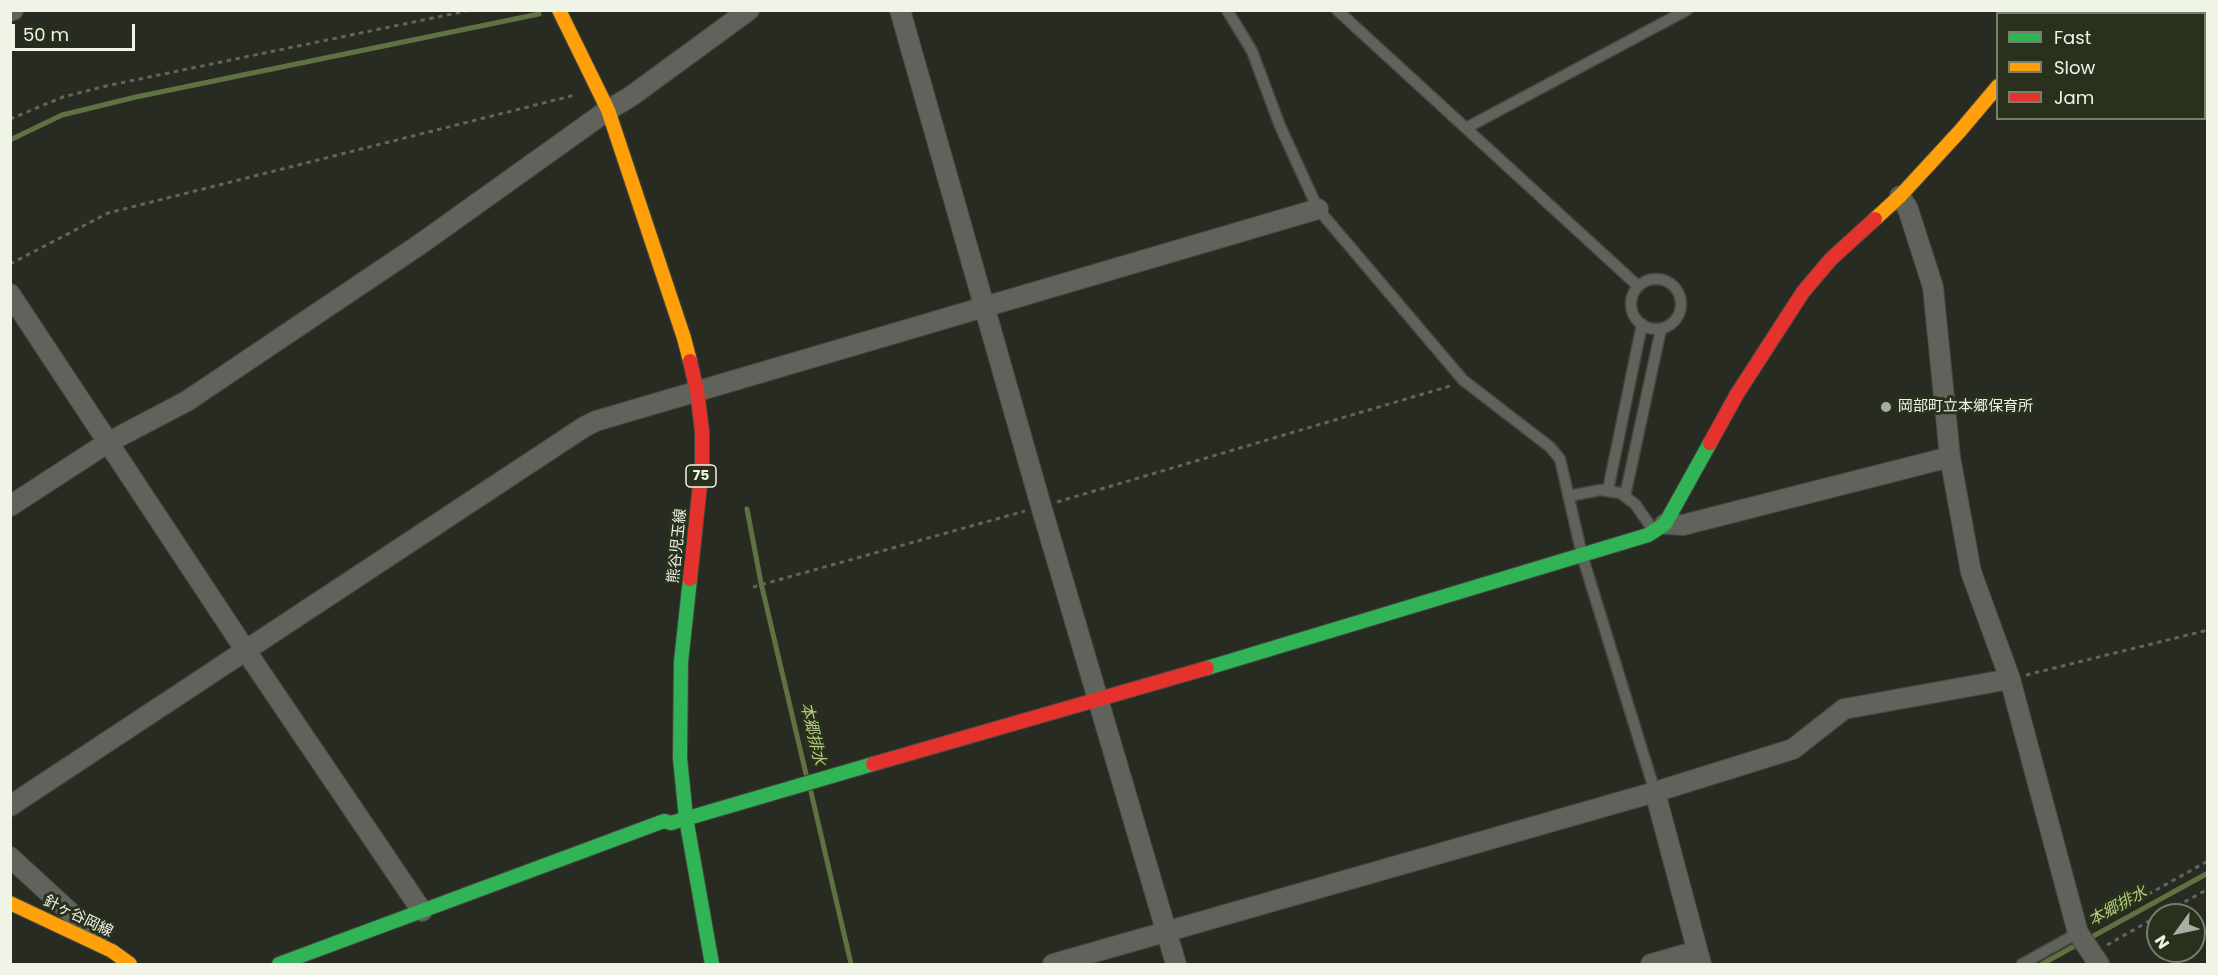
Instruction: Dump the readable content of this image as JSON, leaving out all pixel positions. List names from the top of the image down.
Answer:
{
  "streets": {
    "street": ["75", "熊谷児玉線", "針ヶ谷岡線"]
  },
  "water": ["本郷排水"],
  "places": ["岡部町立本郷保育所"],
  "legend": ["Fast", "Slow", "Jam"],
  "scale_bar": "50 m",
  "north": "bottom left"
}
